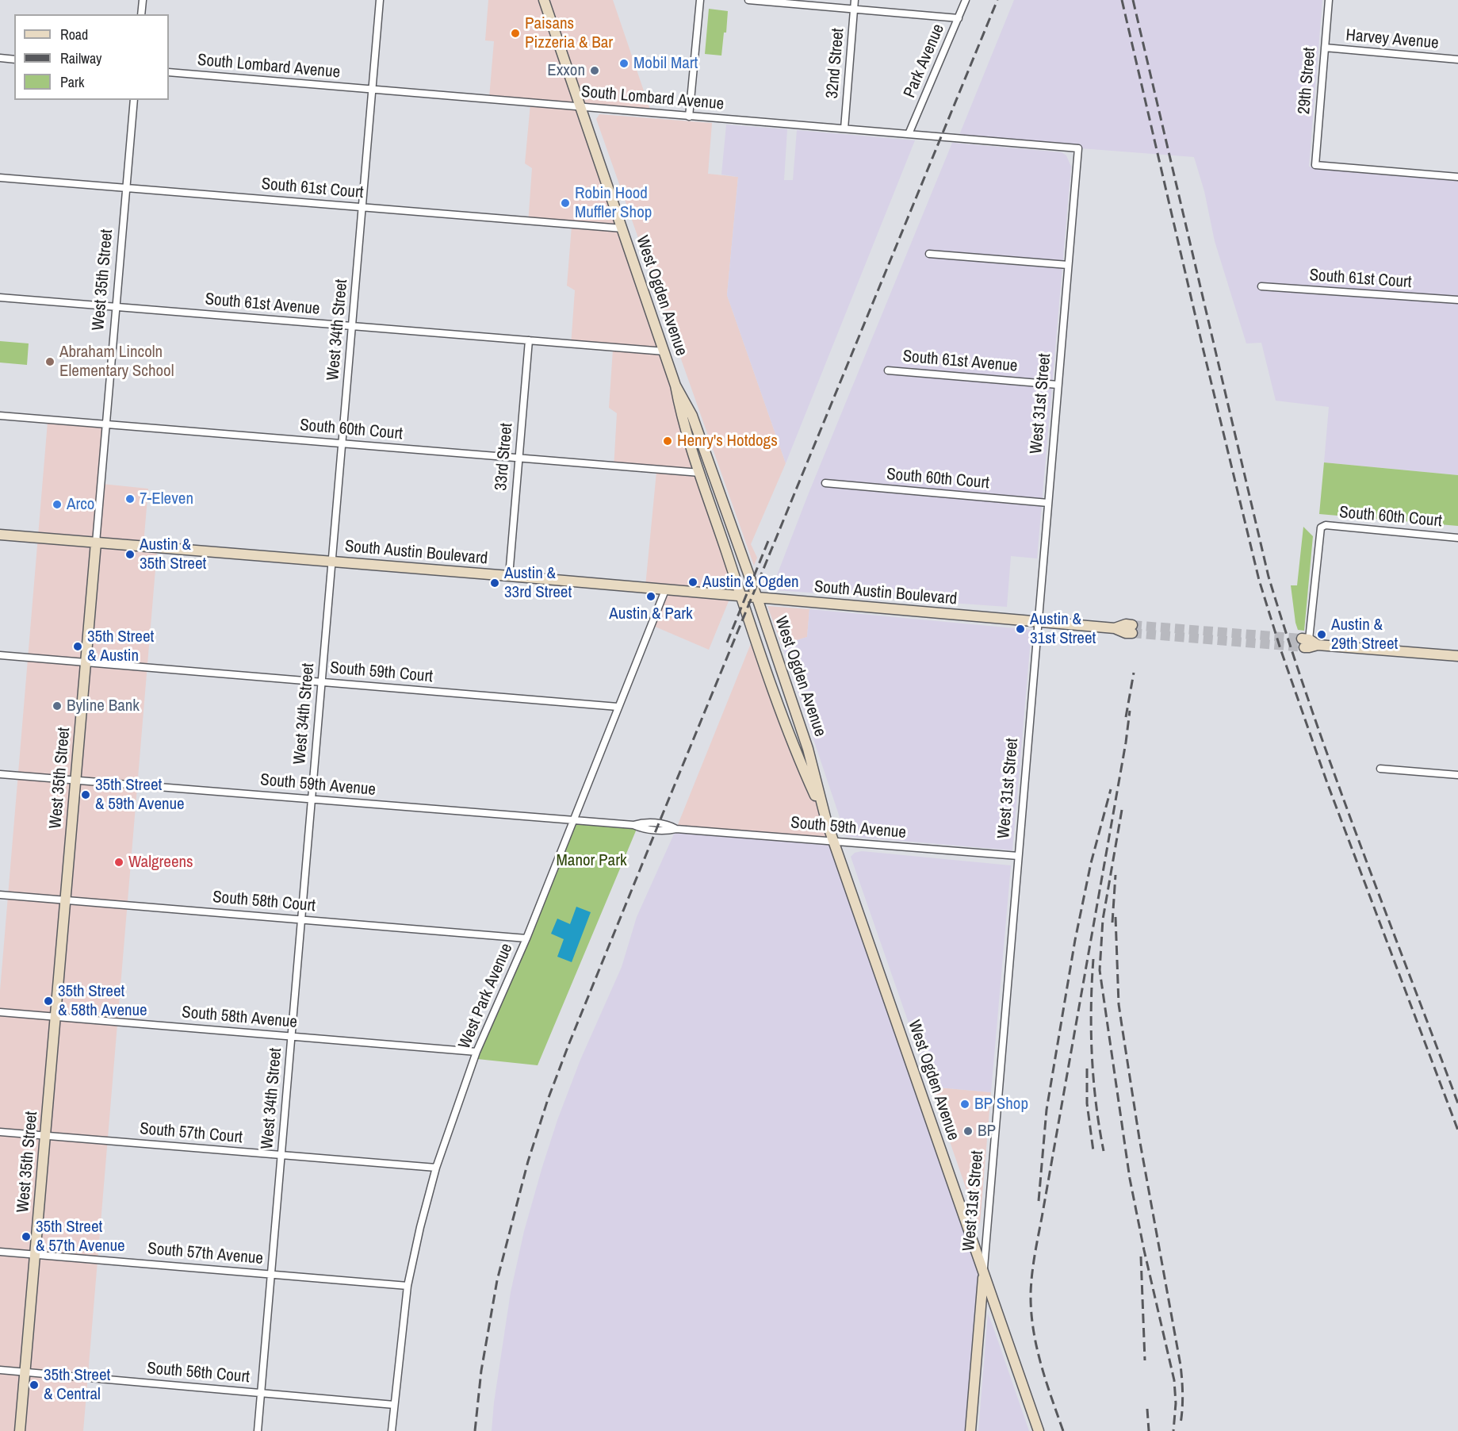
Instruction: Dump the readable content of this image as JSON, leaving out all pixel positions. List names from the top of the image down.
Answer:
{
  "streets": {
    "street": [
      "Harvey Avenue",
      "Park Avenue",
      "32nd Street",
      "South Lombard Avenue",
      "29th Street",
      "South 61st Court",
      "West 35th Street",
      "West Ogden Avenue",
      "South 61st Avenue",
      "West 34th Street",
      "West 31st Street",
      "South 60th Court",
      "33rd Street",
      "South Austin Boulevard",
      "South 59th Court",
      "South 59th Avenue",
      "South 58th Court",
      "West Park Avenue",
      "South 58th Avenue",
      "South 57th Court",
      "South 57th Avenue",
      "South 56th Court"
    ]
  },
  "crossings": [
    ["Harvey Avenue", "29th Street"],
    ["Park Avenue", "South Lombard Avenue"],
    ["32nd Street", "South Lombard Avenue"],
    ["South Lombard Avenue", "West Ogden Avenue"],
    ["South Lombard Avenue", "West 34th Street"],
    ["South Lombard Avenue", "West 31st Street"],
    ["South 61st Court", "West 35th Street"],
    ["South 61st Court", "West Ogden Avenue"],
    ["South 61st Court", "West 34th Street"],
    ["West 35th Street", "South 61st Avenue"],
    ["West 35th Street", "South 60th Court"],
    ["West 35th Street", "South Austin Boulevard"],
    ["West 35th Street", "South 59th Court"],
    ["West 35th Street", "South 59th Avenue"],
    ["West 35th Street", "South 58th Court"],
    ["West 35th Street", "South 58th Avenue"],
    ["West 35th Street", "South 57th Court"],
    ["West 35th Street", "South 57th Avenue"],
    ["West 35th Street", "South 56th Court"],
    ["West Ogden Avenue", "South 61st Avenue"],
    ["West Ogden Avenue", "West 31st Street"],
    ["West Ogden Avenue", "South 60th Court"],
    ["West Ogden Avenue", "South Austin Boulevard"],
    ["West Ogden Avenue", "South 59th Avenue"],
    ["South 61st Avenue", "West 34th Street"],
    ["South 61st Avenue", "West 31st Street"],
    ["South 61st Avenue", "33rd Street"],
    ["West 34th Street", "South 60th Court"],
    ["West 34th Street", "South Austin Boulevard"],
    ["West 34th Street", "South 59th Court"],
    ["West 34th Street", "South 59th Avenue"],
    ["West 34th Street", "South 58th Court"],
    ["West 34th Street", "South 58th Avenue"],
    ["West 34th Street", "South 57th Court"],
    ["West 34th Street", "South 57th Avenue"],
    ["West 34th Street", "South 56th Court"],
    ["West 31st Street", "South 60th Court"],
    ["West 31st Street", "South Austin Boulevard"],
    ["West 31st Street", "South 59th Avenue"],
    ["South 60th Court", "33rd Street"],
    ["33rd Street", "South Austin Boulevard"],
    ["South Austin Boulevard", "West Park Avenue"],
    ["South 59th Court", "West Park Avenue"],
    ["South 59th Avenue", "West Park Avenue"],
    ["South 58th Court", "West Park Avenue"],
    ["West Park Avenue", "South 58th Avenue"],
    ["West Park Avenue", "South 57th Court"],
    ["West Park Avenue", "South 57th Avenue"],
    ["West Park Avenue", "South 56th Court"]
  ],
  "parks": ["Manor Park"],
  "places": [
    "Paisans Pizzeria & Bar",
    "Mobil Mart",
    "Exxon",
    "Robin Hood Muffler Shop",
    "Abraham Lincoln Elementary School",
    "Henry's Hotdogs",
    "7-Eleven",
    "Arco",
    "Austin & 35th Street",
    "Austin & Ogden",
    "Austin & 33rd Street",
    "Austin & Park",
    "Austin & 31st Street",
    "Austin & 29th Street",
    "35th Street & Austin",
    "Byline Bank",
    "35th Street & 59th Avenue",
    "Walgreens",
    "35th Street & 58th Avenue",
    "BP Shop",
    "BP",
    "35th Street & 57th Avenue",
    "35th Street & Central"
  ],
  "legend": ["Road", "Railway", "Park"]
}
